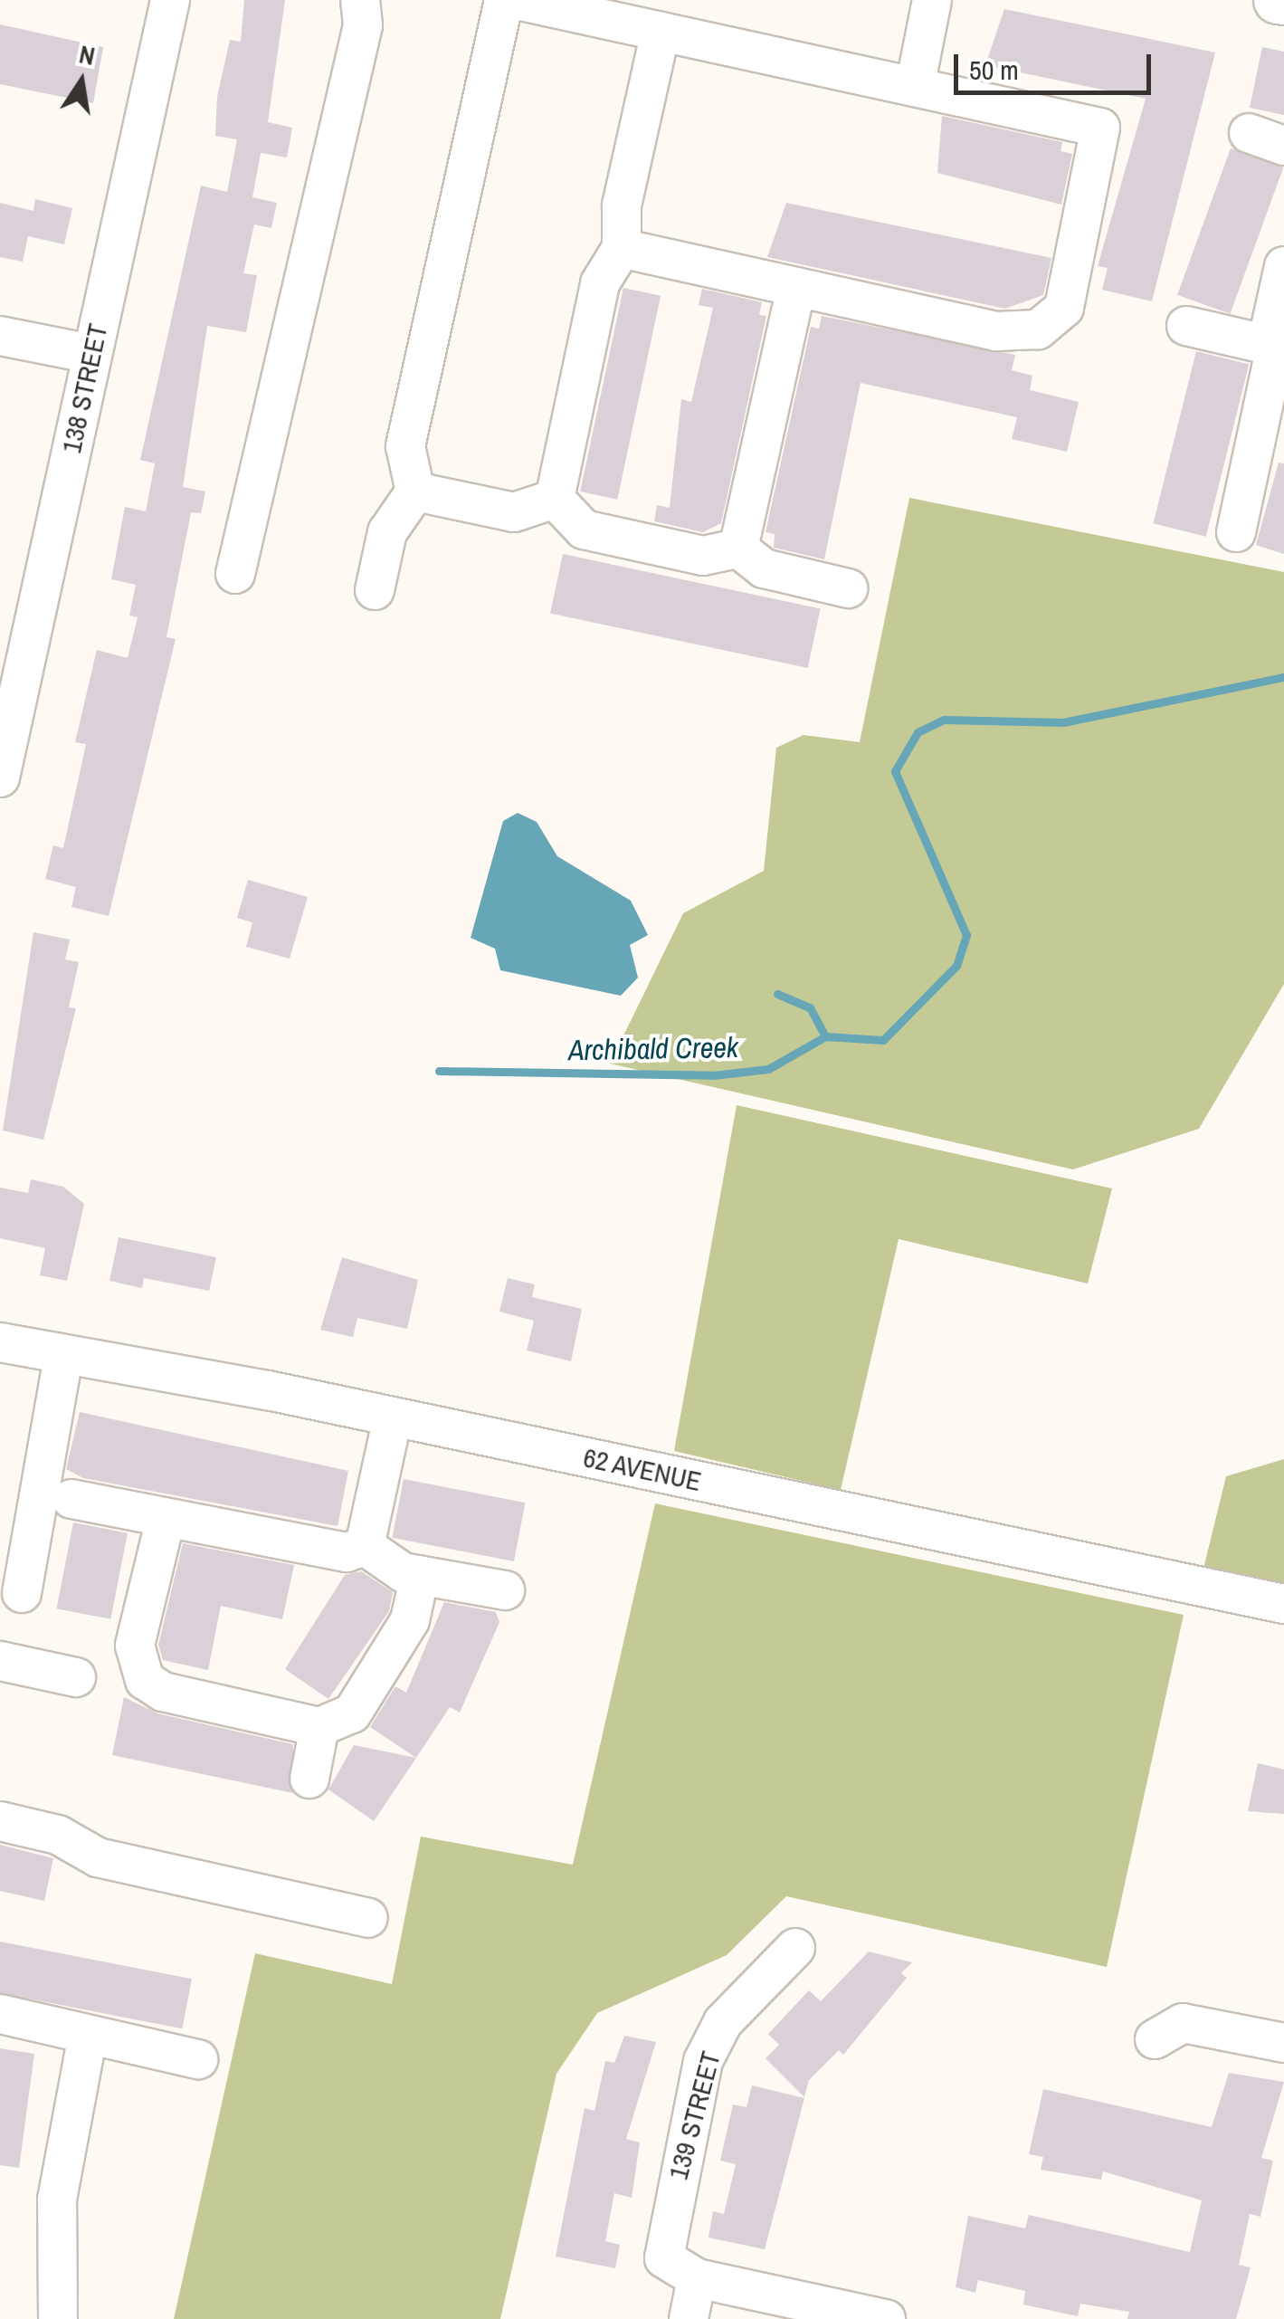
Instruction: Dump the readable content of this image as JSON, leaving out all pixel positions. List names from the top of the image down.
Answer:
{
  "streets": {
    "street": ["138 STREET", "62 AVENUE", "139 STREET"]
  },
  "water": ["Archibald Creek"],
  "scale_bar": "50 m",
  "north": "top"
}
